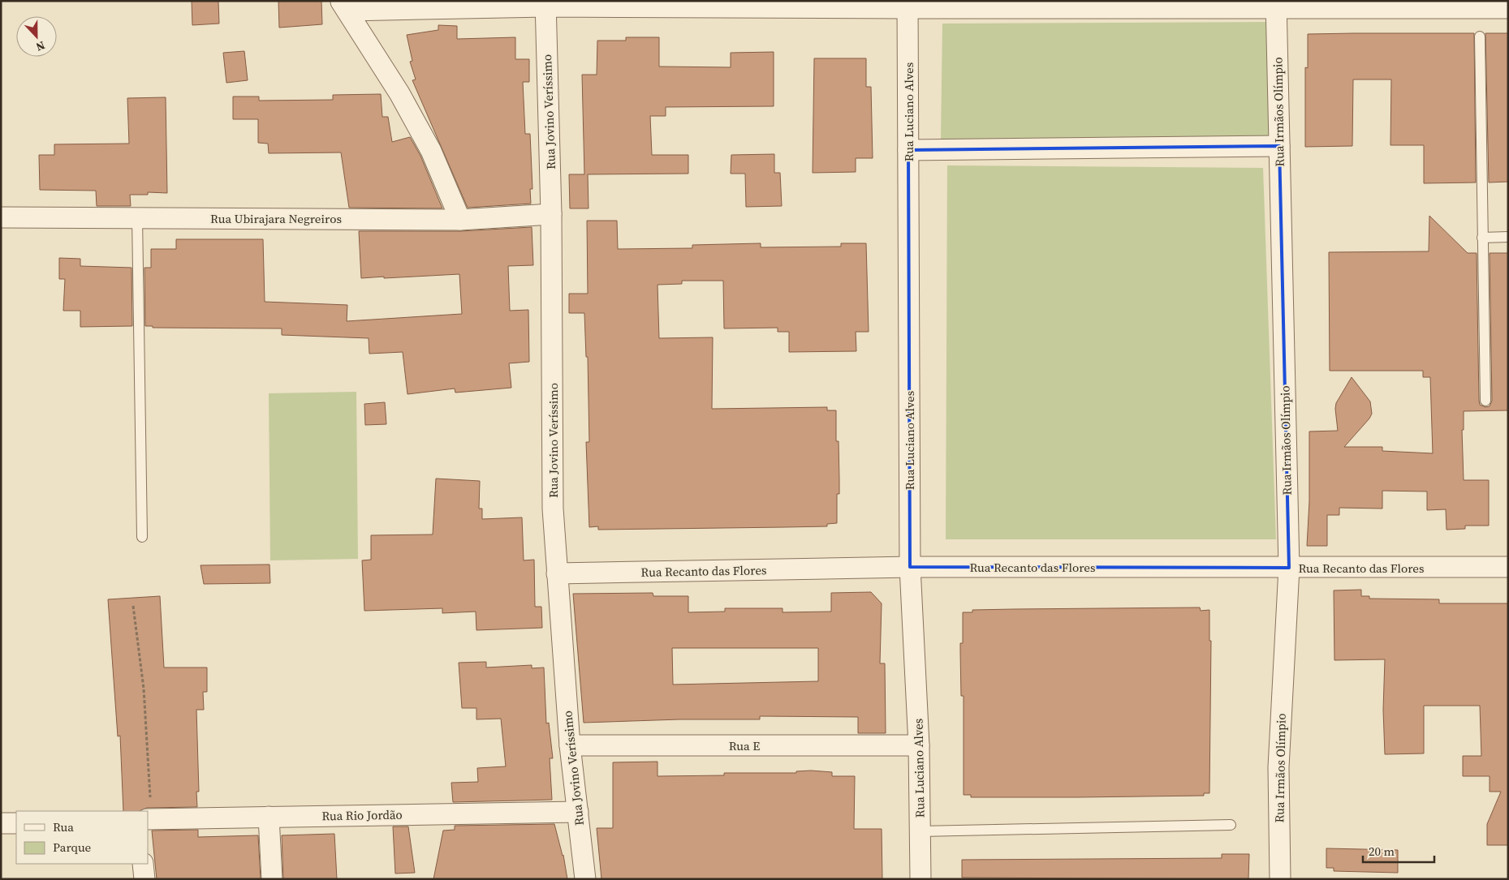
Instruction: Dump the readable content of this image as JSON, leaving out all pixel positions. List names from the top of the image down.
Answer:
{
  "streets": {
    "street": [
      "Rua Jovino Veríssimo",
      "Rua Luciano Alves",
      "Rua Irmãos Olímpio",
      "Rua Ubirajara Negreiros",
      "Rua Recanto das Flores",
      "Rua E",
      "Rua Rio Jordão"
    ]
  },
  "crossings": [
    ["Rua Jovino Veríssimo", "Rua Ubirajara Negreiros"],
    ["Rua Jovino Veríssimo", "Rua Recanto das Flores"],
    ["Rua Jovino Veríssimo", "Rua E"],
    ["Rua Jovino Veríssimo", "Rua Rio Jordão"],
    ["Rua Luciano Alves", "Rua Recanto das Flores"],
    ["Rua Luciano Alves", "Rua E"],
    ["Rua Irmãos Olímpio", "Rua Recanto das Flores"]
  ],
  "legend": ["Rua", "Parque"],
  "scale_bar": "20 m",
  "north": "bottom"
}
